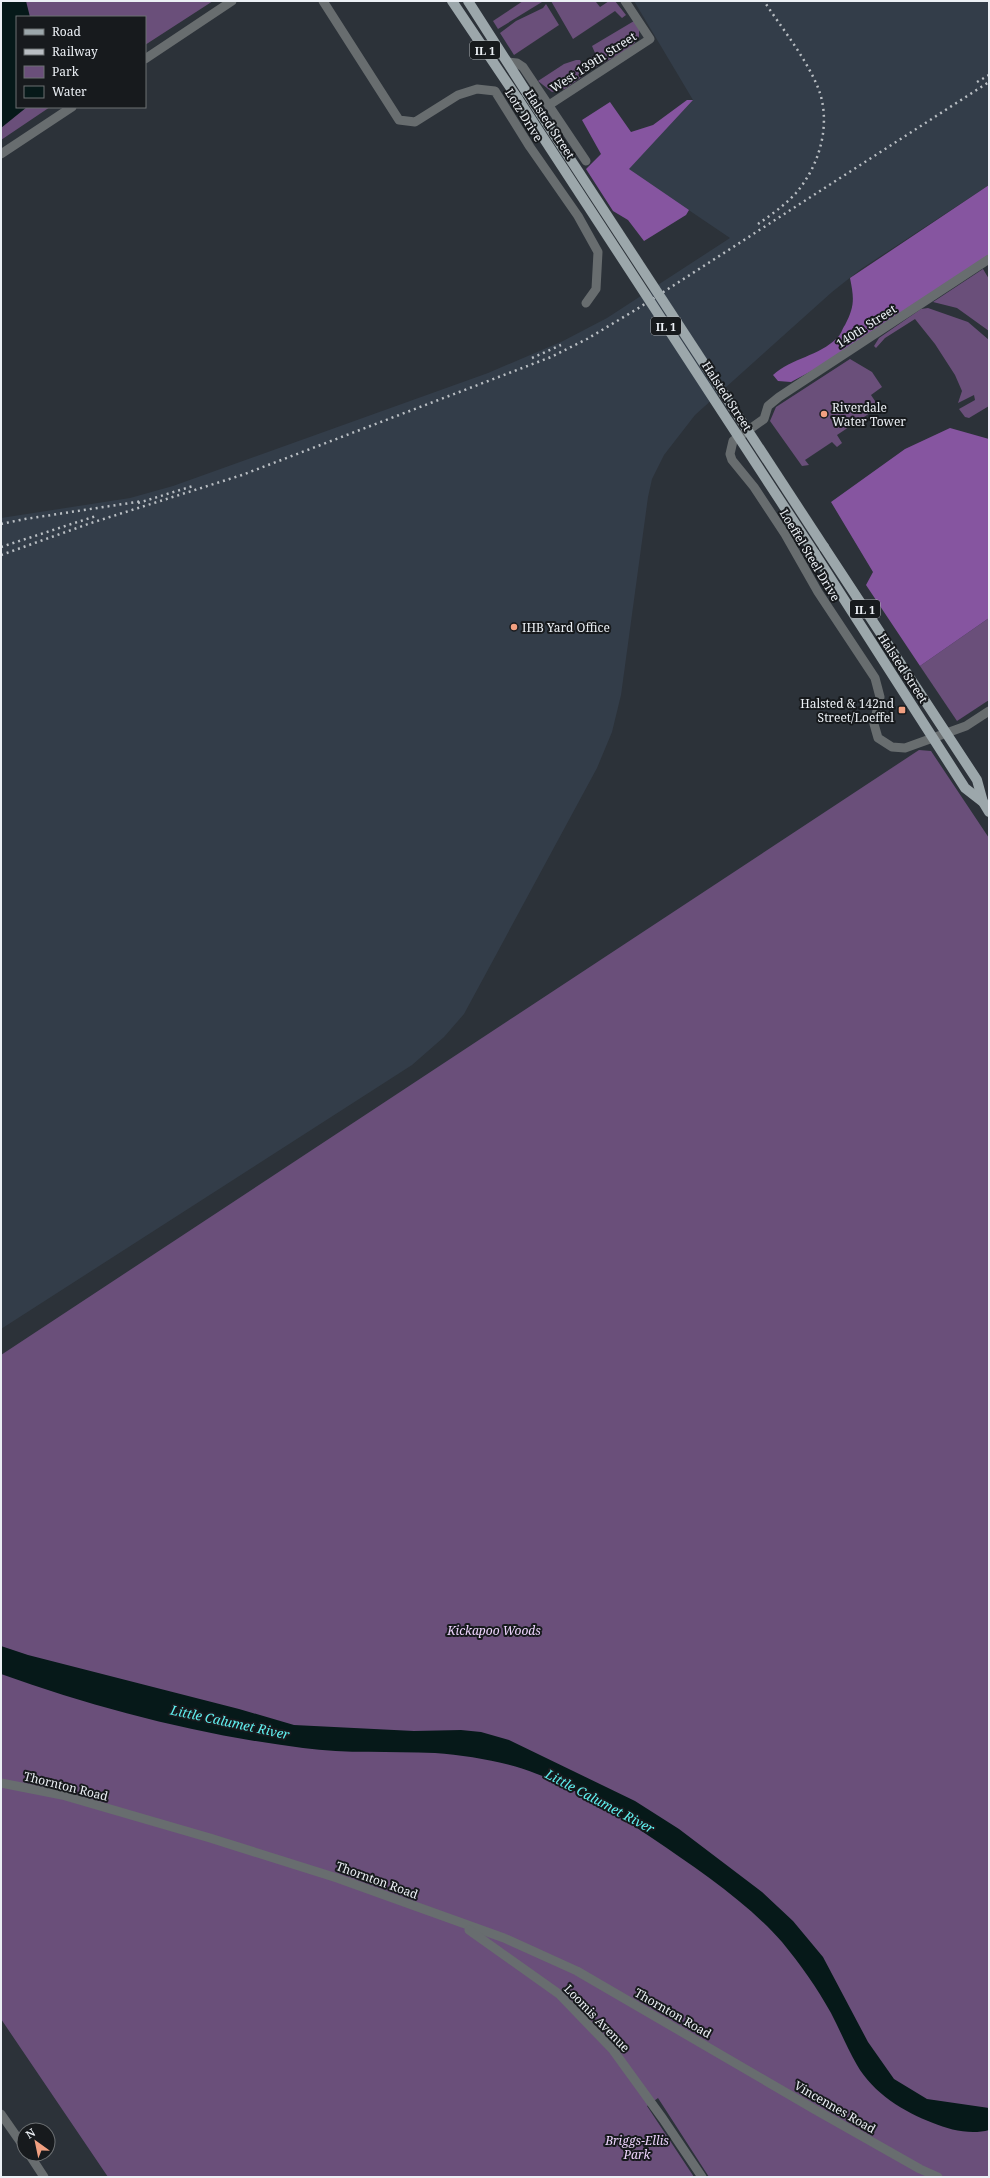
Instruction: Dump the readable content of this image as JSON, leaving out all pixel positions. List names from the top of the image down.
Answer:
{
  "streets": {
    "main road": ["IL 1", "Halsted Street"],
    "street": [
      "West 139th Street",
      "Lotz Drive",
      "140th Street",
      "Loeffel Steel Drive",
      "Thornton Road",
      "Loomis Avenue",
      "Vincennes Road"
    ]
  },
  "crossings": [
    ["West 139th Street", "Halsted Street"],
    ["Halsted Street", "Loeffel Steel Drive"],
    ["140th Street", "Loeffel Steel Drive"],
    ["Thornton Road", "Loomis Avenue"],
    ["Thornton Road", "Vincennes Road"]
  ],
  "water": ["Little Calumet River"],
  "parks": ["Kickapoo Woods", "Briggs-Ellis Park"],
  "places": {
    "other": ["Riverdale Water Tower", "IHB Yard Office"],
    "transit": ["Halsted & 142nd Street/Loeffel"]
  },
  "legend": [
    "Road",
    "Railway",
    "Park",
    "Water"
  ],
  "north": "top left"
}
